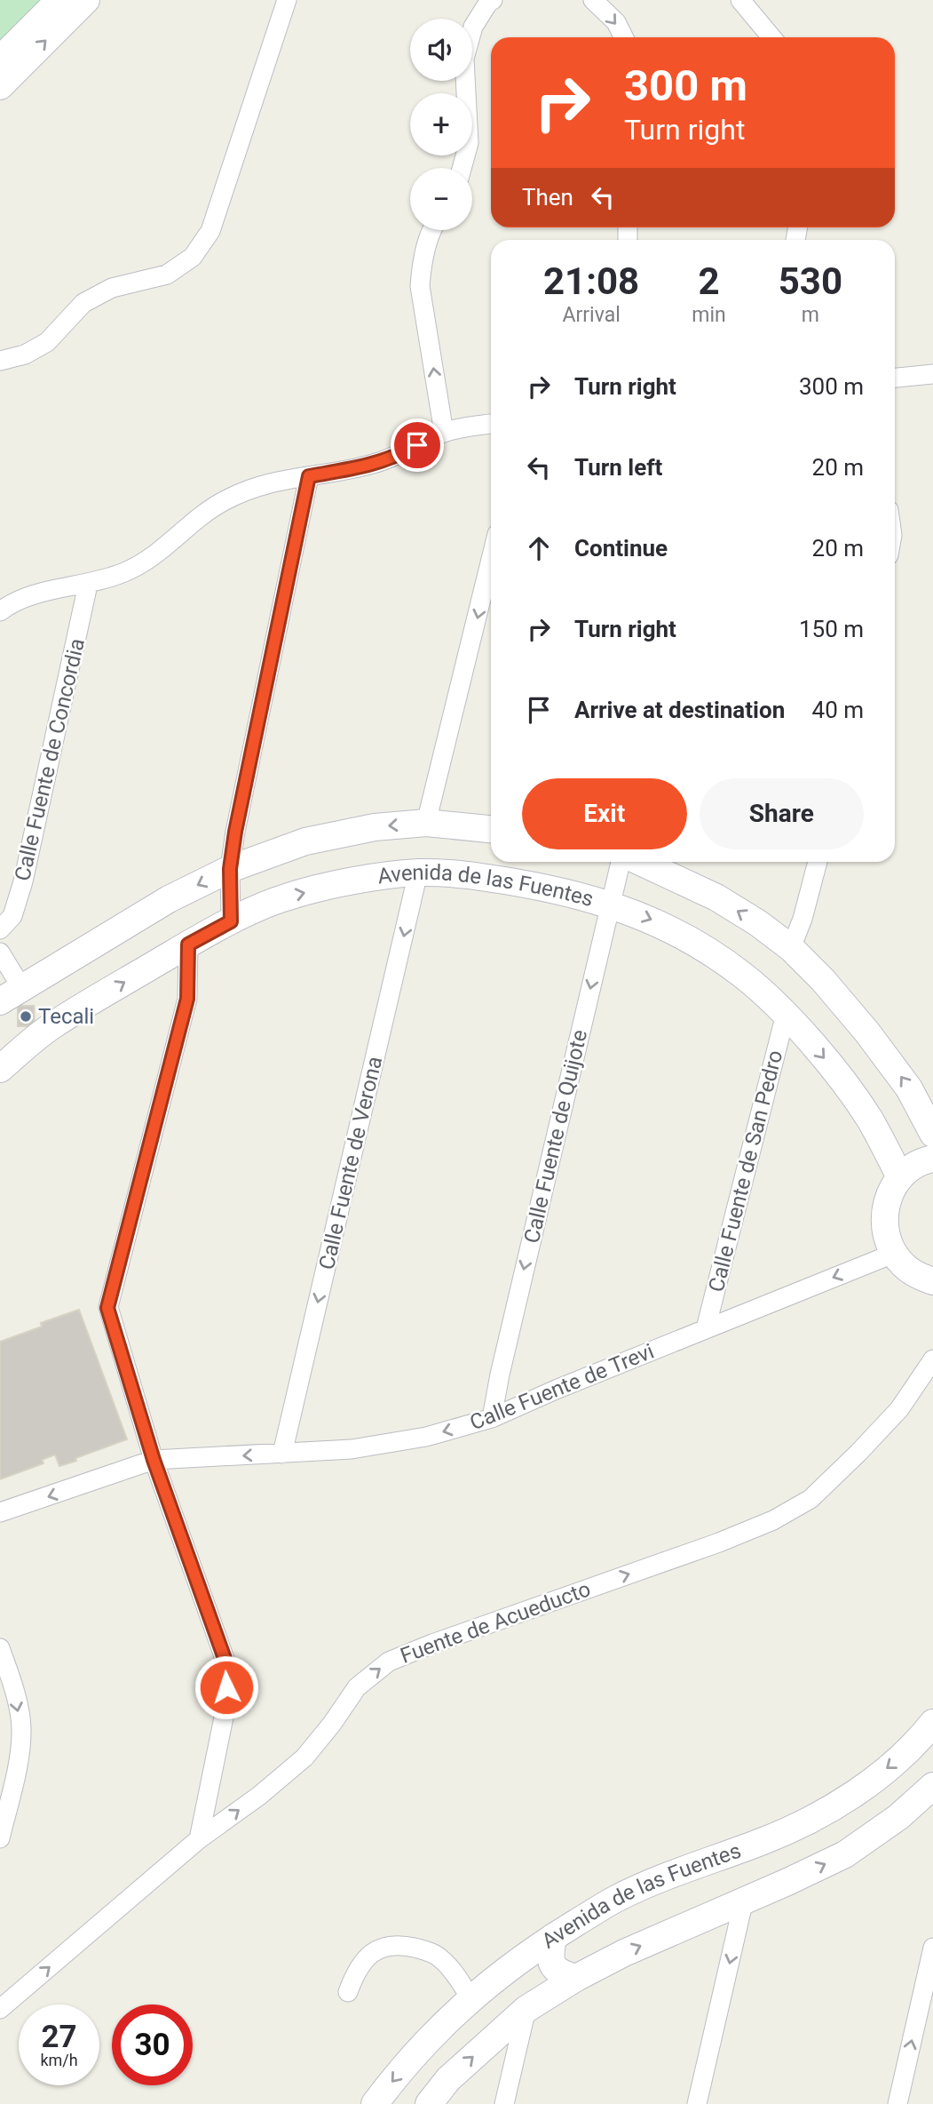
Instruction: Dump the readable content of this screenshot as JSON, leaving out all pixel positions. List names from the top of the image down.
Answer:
{
  "streets": {
    "main road": ["Avenida de las Fuentes"],
    "street": [
      "Calle Fuente de Concordia",
      "Calle Fuente de Quijote",
      "Calle Fuente de Verona",
      "Calle Fuente de San Pedro",
      "Calle Fuente de Trevi",
      "Fuente de Acueducto"
    ]
  },
  "crossings": [
    ["Avenida de las Fuentes", "Calle Fuente de Quijote"],
    ["Avenida de las Fuentes", "Calle Fuente de Verona"],
    ["Avenida de las Fuentes", "Calle Fuente de San Pedro"],
    ["Calle Fuente de Quijote", "Calle Fuente de Trevi"],
    ["Calle Fuente de Verona", "Calle Fuente de Trevi"],
    ["Calle Fuente de San Pedro", "Calle Fuente de Trevi"]
  ],
  "one_way": [
    "Calle Fuente de Quijote",
    "Calle Fuente de Verona",
    "Calle Fuente de Trevi",
    "Fuente de Acueducto"
  ],
  "places": ["Tecali"],
  "page": {
    "map_buttons": ["+", "−"],
    "turn": ["300 m", "Turn right"],
    "then": "Then",
    "eta": [
      "21:08",
      "Arrival",
      "2",
      "min",
      "530",
      "m"
    ],
    "list": [
      {
        "name": "Turn right",
        "value": "300 m"
      },
      {
        "name": "Turn left",
        "value": "20 m"
      },
      {
        "name": "Continue",
        "value": "20 m"
      },
      {
        "name": "Turn right",
        "value": "150 m"
      },
      {
        "name": "Arrive at destination",
        "value": "40 m"
      }
    ],
    "buttons": ["Exit", "Share"],
    "speed": "27 km/h",
    "limit": "30"
  }
}
